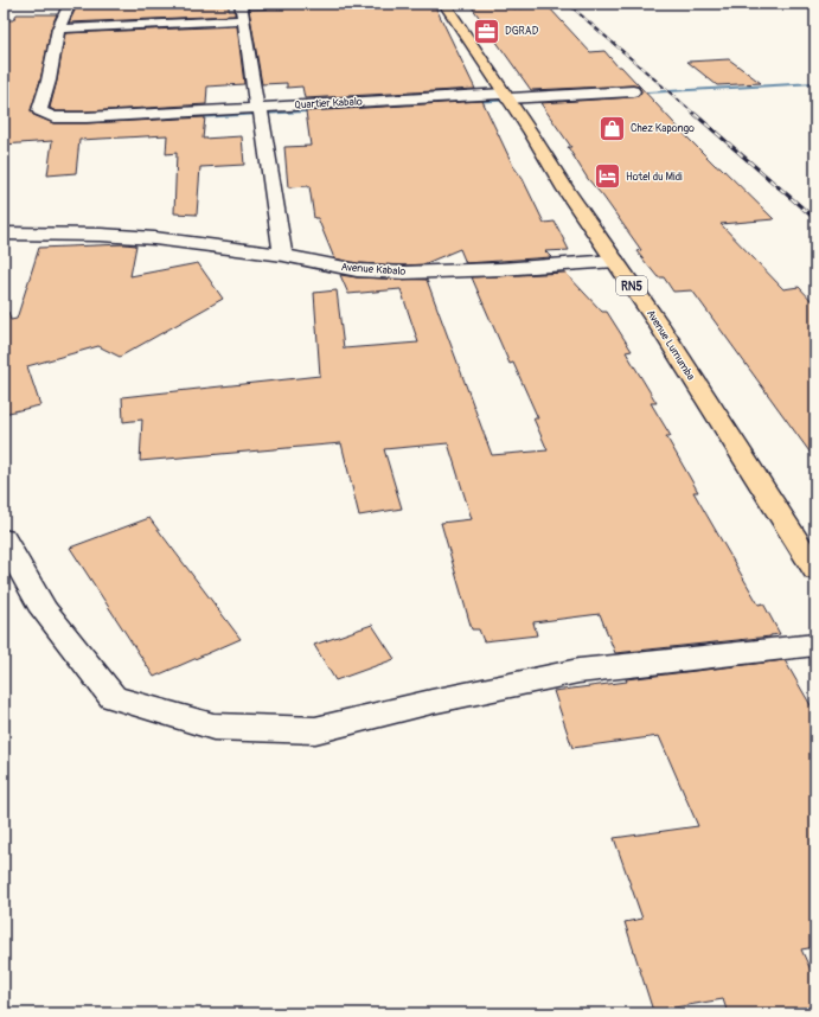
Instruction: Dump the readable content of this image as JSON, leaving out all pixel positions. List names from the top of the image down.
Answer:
{
  "streets": {
    "highway": ["RN5", "Avenue Lumumba"],
    "street": ["Quartier Kabalo", "Avenue Kabalo"]
  },
  "crossings": [
    ["Quartier Kabalo", "Avenue Lumumba"],
    ["Avenue Kabalo", "Avenue Lumumba"]
  ],
  "places": {
    "office": ["DGRAD"],
    "shop": ["Chez Kapongo"],
    "hotel": ["Hotel du Midi"]
  }
}
